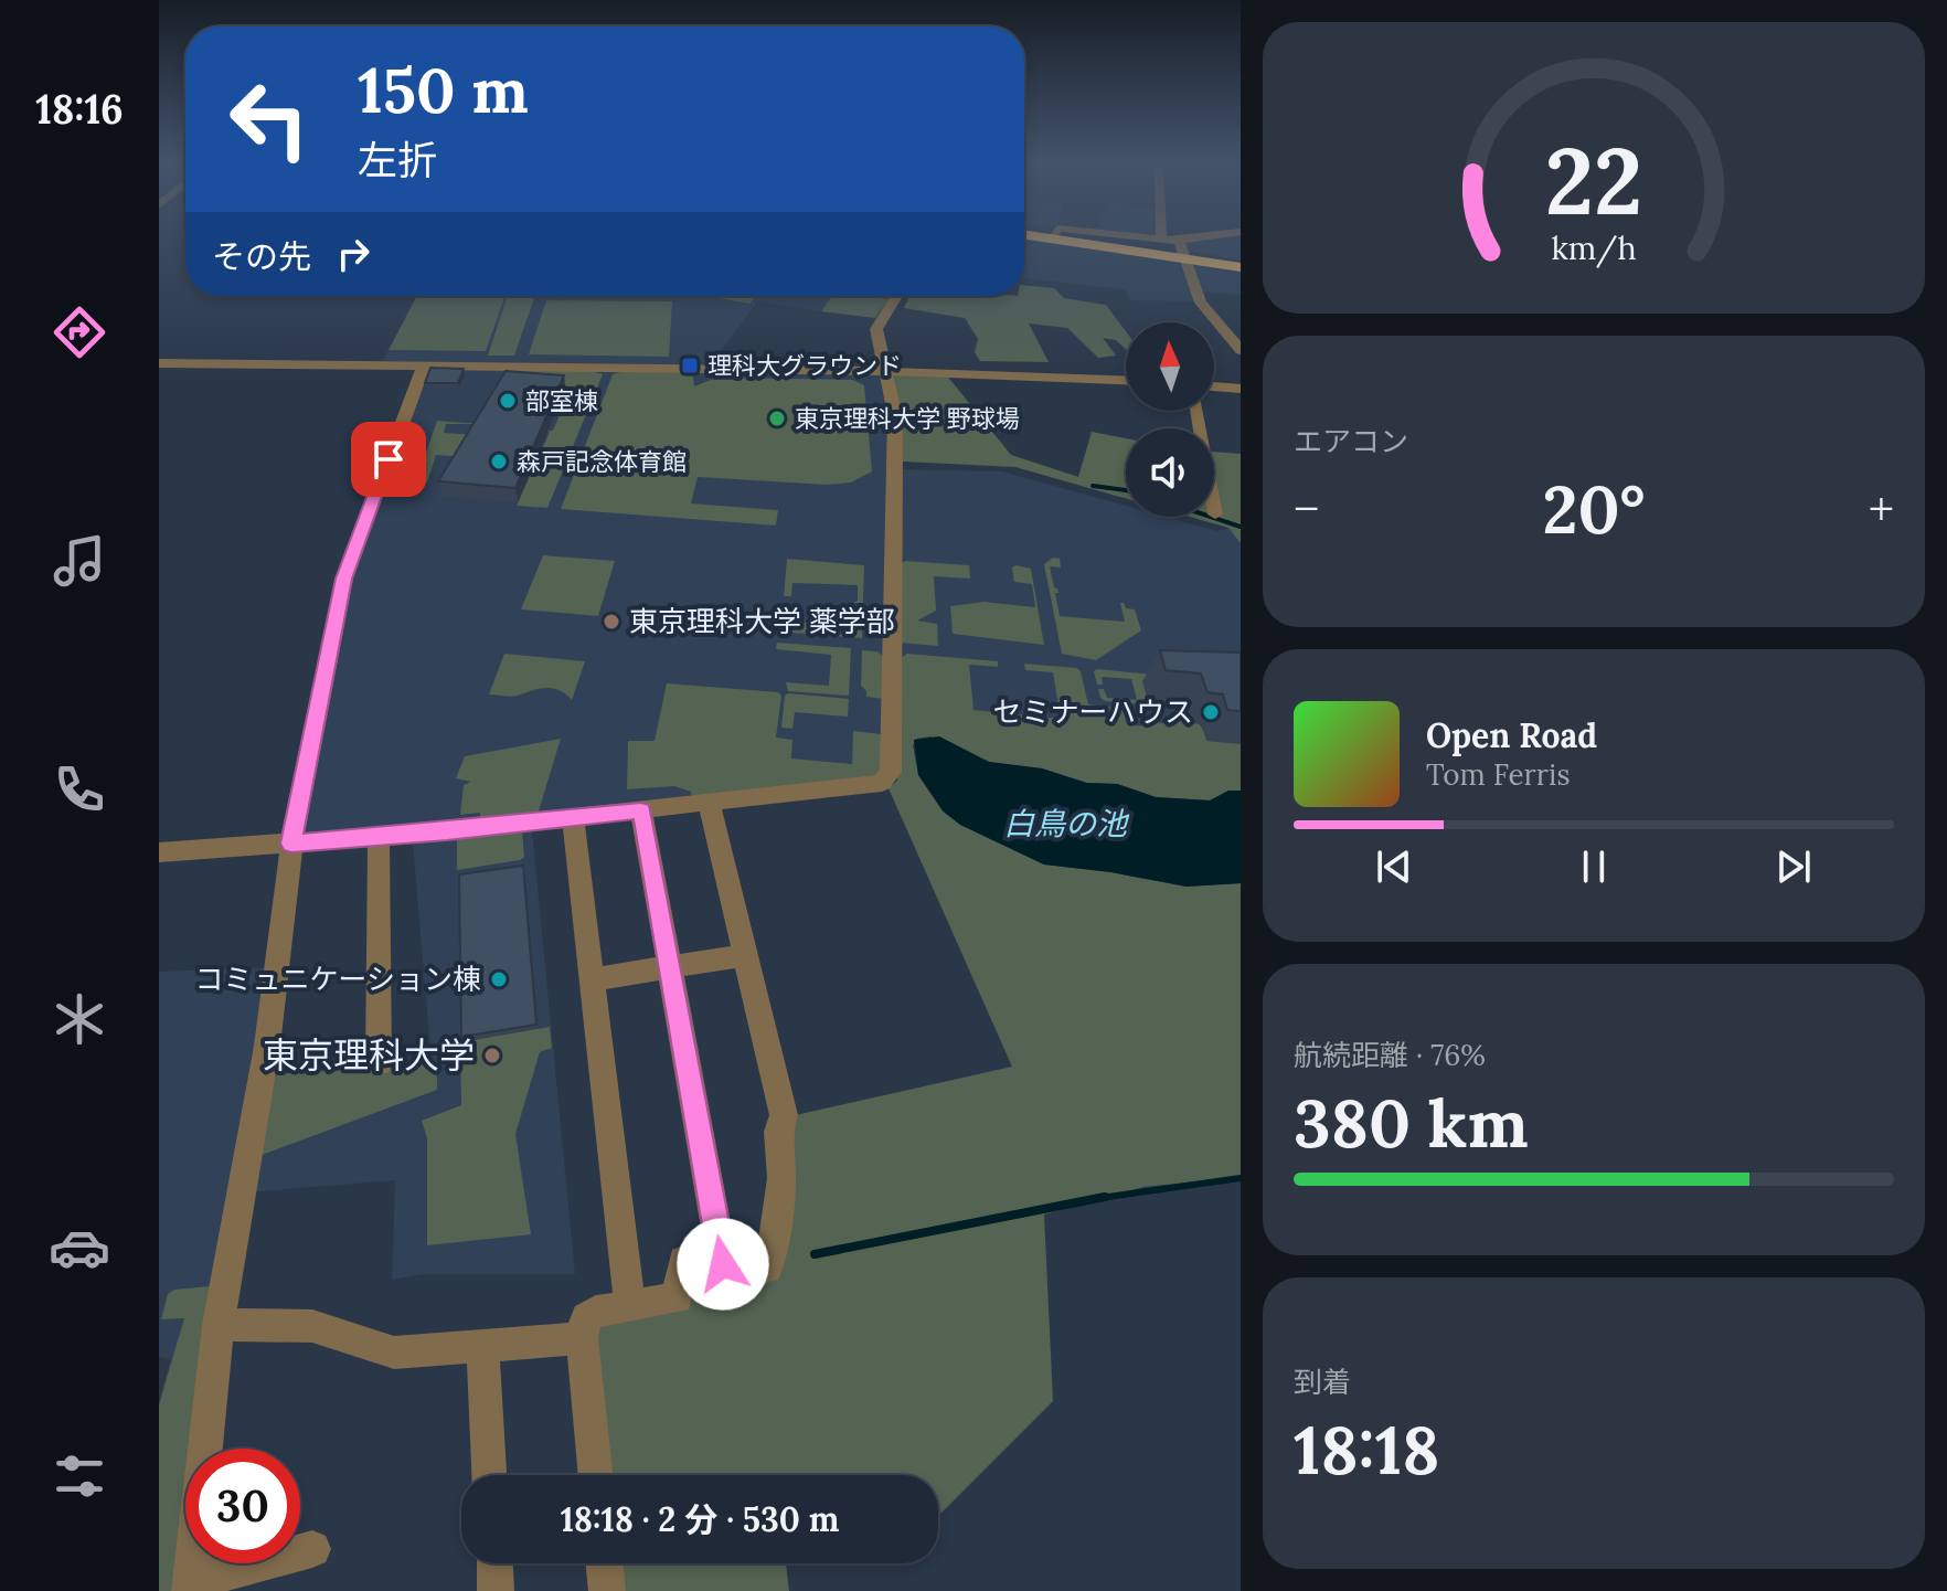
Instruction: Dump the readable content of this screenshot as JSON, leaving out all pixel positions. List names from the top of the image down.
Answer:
{
  "water": ["白鳥の池"],
  "places": {
    "transit": ["理科大グラウンド"],
    "other": [
      "部室棟",
      "東京理科大学 野球場",
      "森戸記念体育館",
      "東京理科大学 薬学部",
      "セミナーハウス",
      "コミュニケーション棟",
      "東京理科大学"
    ]
  },
  "north": "top",
  "page": {
    "tabs": "18:16",
    "turn": ["150 m", "左折"],
    "then": "その先",
    "tile": [
      "エアコン",
      ["航続距離 · 76%", "380 km"],
      ["到着", "18:18"]
    ],
    "heat": ["−", "20°", "+"],
    "song": ["Open Road", "Tom Ferris"],
    "limit": "30",
    "trip": "18:18 · 2 分 · 530 m",
    "gauge": ["22", "km/h"]
  }
}
